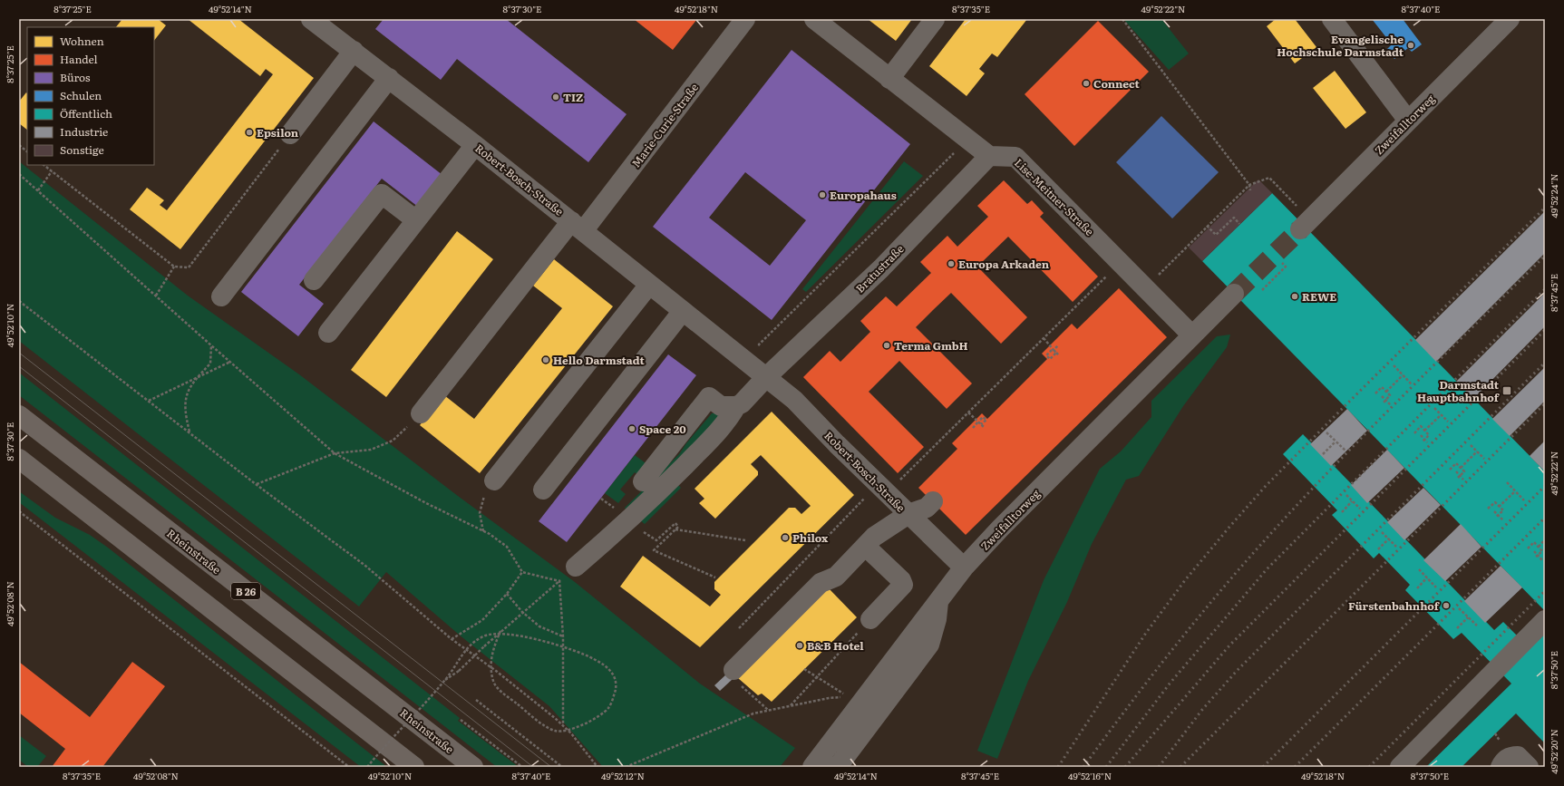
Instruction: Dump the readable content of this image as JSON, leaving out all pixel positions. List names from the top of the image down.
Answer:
{
  "streets": {
    "main road": ["Rheinstraße", "B 26"],
    "street": [
      "Zweifalltorweg",
      "Marie-Curie-Straße",
      "Robert-Bosch-Straße",
      "Lise-Meitner-Straße",
      "Bratustraße"
    ]
  },
  "crossings": [
    ["Zweifalltorweg", "Robert-Bosch-Straße"],
    ["Zweifalltorweg", "Lise-Meitner-Straße"],
    ["Marie-Curie-Straße", "Robert-Bosch-Straße"],
    ["Robert-Bosch-Straße", "Bratustraße"],
    ["Lise-Meitner-Straße", "Bratustraße"]
  ],
  "places": {
    "other": [
      "Evangelische Hochschule Darmstadt",
      "Connect",
      "TIZ",
      "Epsilon",
      "Europahaus",
      "Europa Arkaden",
      "REWE",
      "Terma GmbH",
      "Hello Darmstadt",
      "Space 20",
      "Philox",
      "Fürstenbahnhof",
      "B&B Hotel"
    ],
    "transit": ["Darmstadt Hauptbahnhof"]
  },
  "legend": [
    "Wohnen",
    "Handel",
    "Büros",
    "Schulen",
    "Öffentlich",
    "Industrie",
    "Sonstige"
  ],
  "coordinates": [
    "8°37'25\"E",
    "49°52'14\"N",
    "8°37'30\"E",
    "49°52'18\"N",
    "8°37'35\"E",
    "49°52'22\"N",
    "8°37'40\"E",
    "49°52'24\"N",
    "8°37'45\"E",
    "49°52'10\"N",
    "49°52'08\"N",
    "8°37'50\"E",
    "49°52'20\"N",
    "49°52'12\"N",
    "49°52'16\"N"
  ]
}
